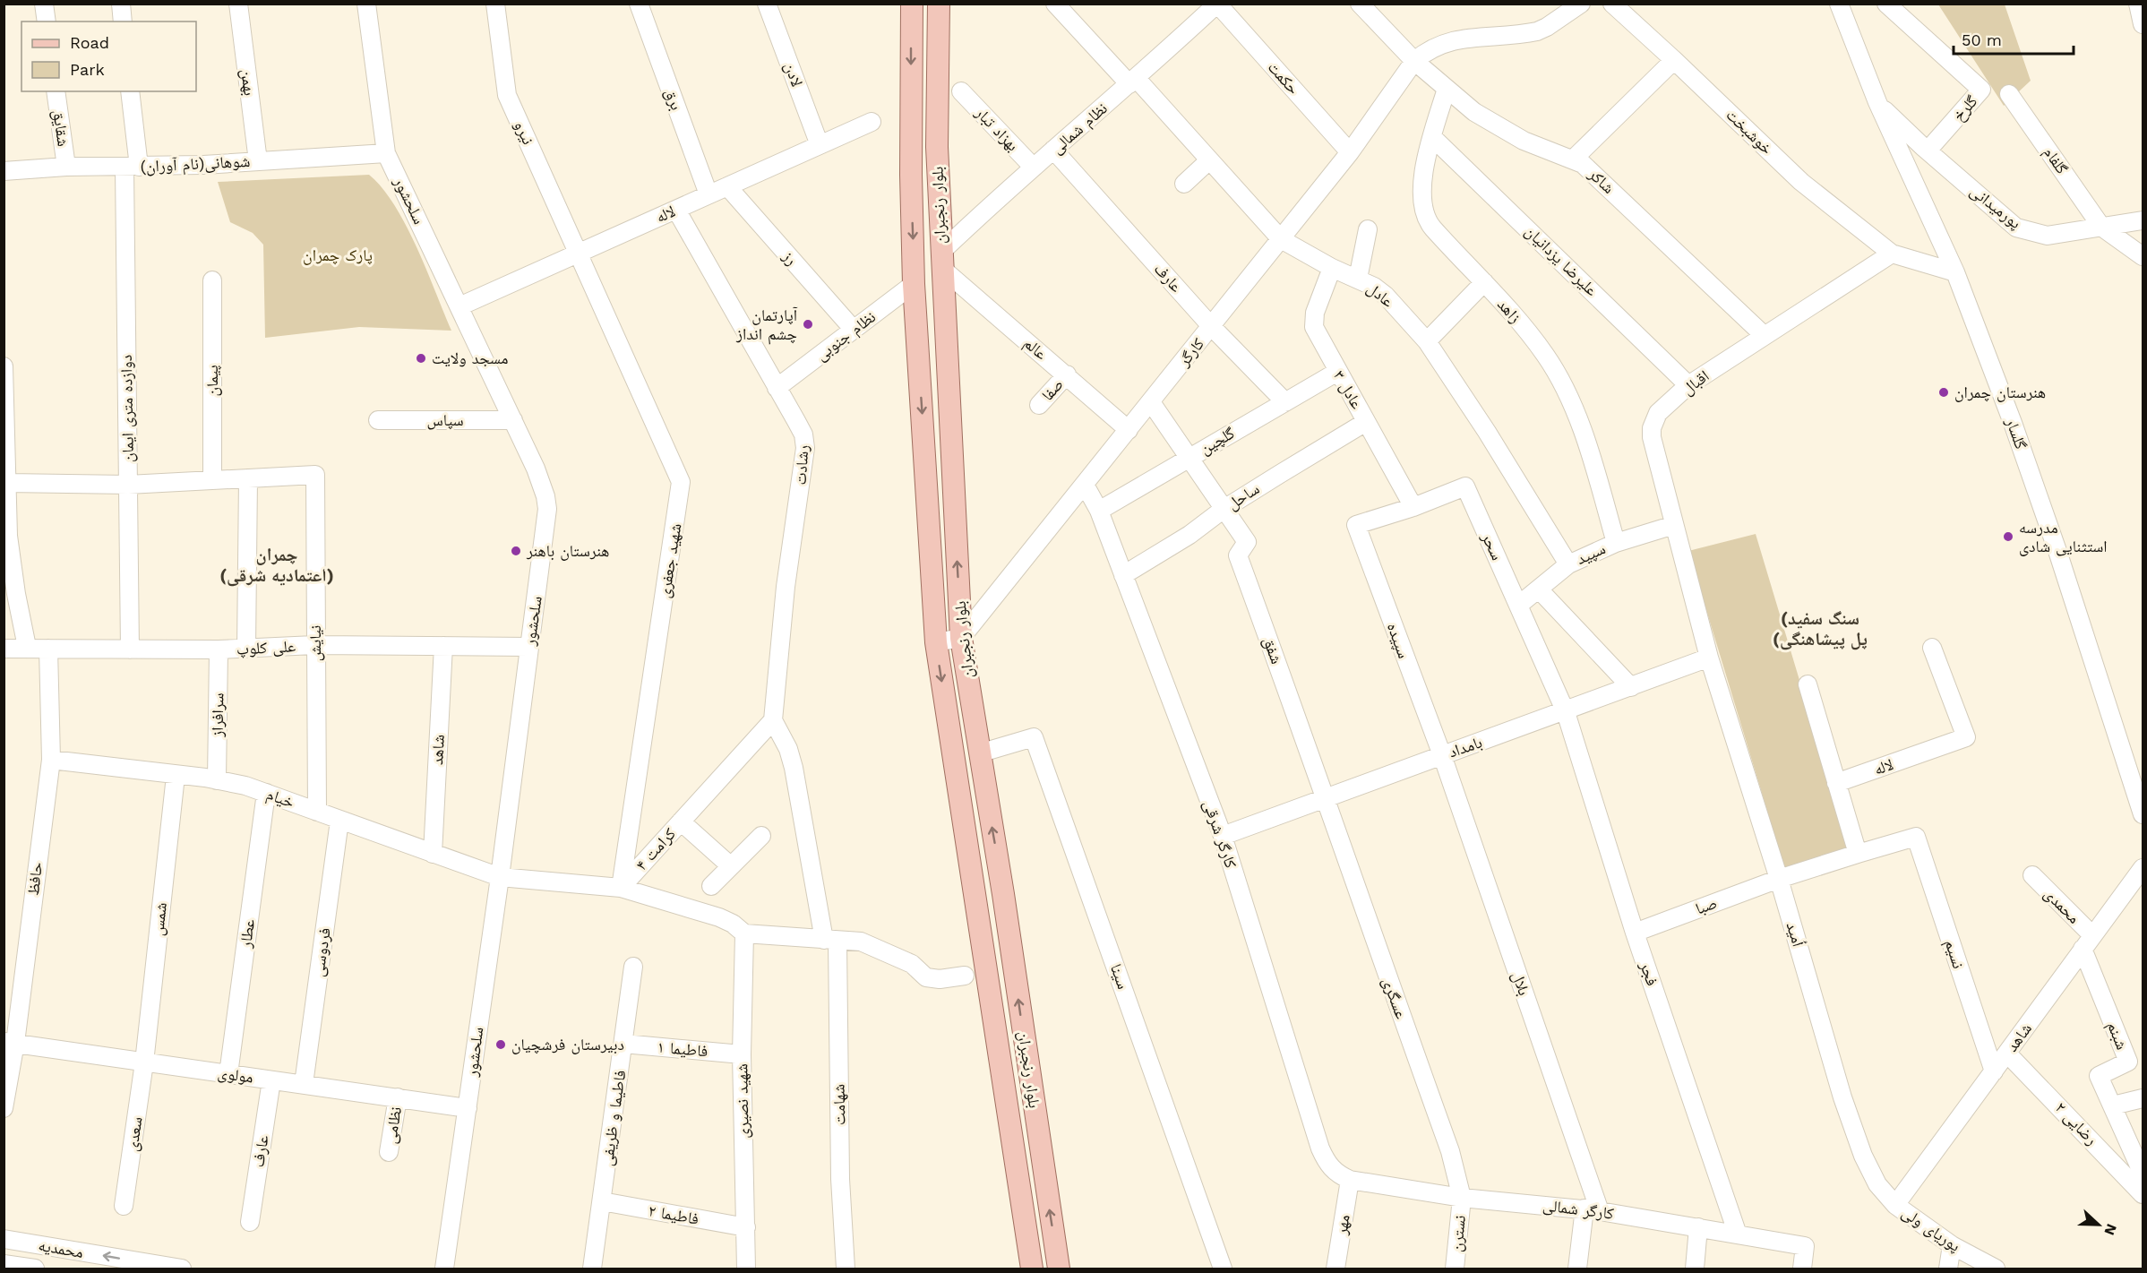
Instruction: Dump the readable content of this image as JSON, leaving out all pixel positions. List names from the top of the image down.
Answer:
{
  "streets": {
    "main road": ["بلوار رنجبران"],
    "street": [
      "لادن",
      "حکمت",
      "بهمن",
      "برق",
      "گلرخ",
      "شقایق",
      "نظام شمالی",
      "بهزاد تبار",
      "خوشبخت",
      "نیرو",
      "گلفام",
      "شوهانی(نام آوران)",
      "شاکر",
      "سلحشور",
      "پورمیدانی",
      "لاله",
      "رز",
      "علیرضا یزدانیان",
      "عارف",
      "عادل",
      "زاهد",
      "نظام جنوبی",
      "عالم",
      "کارگر",
      "پیمان",
      "اقبال",
      "صفا",
      "عادل ۳",
      "دوازده متری ایمان",
      "سپاس",
      "گلسار",
      "گلچین",
      "رشادت",
      "ساحل",
      "سحر",
      "سپید",
      "شهید جعفری",
      "سپیده",
      "نیایش",
      "علی کلوپ",
      "شفق",
      "سرافراز",
      "بامداد",
      "شاهد",
      "خیام",
      "کارگر شرقی",
      "کرامت ۴",
      "حافظ",
      "صبا",
      "محمدی",
      "شمس",
      "عطار",
      "اُمید",
      "فردوسی",
      "نسیم",
      "فجر",
      "سینا",
      "بلال",
      "عسگری",
      "شبنم",
      "فاطیما ۱",
      "مولوی",
      "شهید نصیری",
      "شهامت",
      "فاطیما و ظریفی",
      "رضایی ۲",
      "نظامی",
      "سعدی",
      "کارگر شمالی",
      "فاطیما ۲",
      "مهر",
      "پوریای ولی",
      "نسترن",
      "محمدیه"
    ]
  },
  "crossings": [
    ["لادن", "لاله"],
    ["حکمت", "نظام شمالی"],
    ["حکمت", "کارگر"],
    ["بهمن", "شوهانی(نام آوران)"],
    ["برق", "لاله"],
    ["گلرخ", "پورمیدانی"],
    ["شقایق", "شوهانی(نام آوران)"],
    ["نظام شمالی", "بهزاد تبار"],
    ["نظام شمالی", "بلوار رنجبران"],
    ["نظام شمالی", "عارف"],
    ["نظام شمالی", "عادل"],
    ["نظام شمالی", "عالم"],
    ["خوشبخت", "اقبال"],
    ["نیرو", "لاله"],
    ["نیرو", "شهید جعفری"],
    ["گلفام", "پورمیدانی"],
    ["شوهانی(نام آوران)", "سلحشور"],
    ["شوهانی(نام آوران)", "دوازده متری ایمان"],
    ["شاکر", "زاهد"],
    ["شاکر", "کارگر"],
    ["شاکر", "اقبال"],
    ["سلحشور", "لاله"],
    ["سلحشور", "سپاس"],
    ["سلحشور", "علی کلوپ"],
    ["سلحشور", "خیام"],
    ["سلحشور", "مولوی"],
    ["بلوار رنجبران", "نظام جنوبی"],
    ["بلوار رنجبران", "عالم"],
    ["بلوار رنجبران", "کارگر"],
    ["بلوار رنجبران", "سینا"],
    ["پورمیدانی", "گلسار"],
    ["لاله", "رز"],
    ["لاله", "رشادت"],
    ["لاله", "شهید جعفری"],
    ["رز", "نظام جنوبی"],
    ["علیرضا یزدانیان", "زاهد"],
    ["علیرضا یزدانیان", "اقبال"],
    ["عارف", "کارگر"],
    ["عارف", "گلچین"],
    ["عارف", "مولوی"],
    ["عادل", "کارگر"],
    ["عادل", "عادل ۳"],
    ["عادل", "سپید"],
    ["زاهد", "سپید"],
    ["نظام جنوبی", "رشادت"],
    ["عالم", "کارگر"],
    ["عالم", "صفا"],
    ["کارگر", "کارگر شرقی"],
    ["اقبال", "سپید"],
    ["اقبال", "بامداد"],
    ["اقبال", "اُمید"],
    ["عادل ۳", "گلچین"],
    ["عادل ۳", "ساحل"],
    ["عادل ۳", "سحر"],
    ["دوازده متری ایمان", "علی کلوپ"],
    ["گلچین", "کارگر شرقی"],
    ["رشادت", "کرامت ۴"],
    ["رشادت", "شهامت"],
    ["ساحل", "شفق"],
    ["ساحل", "کارگر شرقی"],
    ["سحر", "سپید"],
    ["سحر", "سپیده"],
    ["سحر", "بامداد"],
    ["سحر", "فجر"],
    ["شهید جعفری", "کرامت ۴"],
    ["سپیده", "بامداد"],
    ["سپیده", "بلال"],
    ["نیایش", "علی کلوپ"],
    ["نیایش", "خیام"],
    ["علی کلوپ", "سرافراز"],
    ["علی کلوپ", "شاهد"],
    ["علی کلوپ", "حافظ"],
    ["شفق", "بامداد"],
    ["شفق", "عسگری"],
    ["سرافراز", "خیام"],
    ["بامداد", "کارگر شرقی"],
    ["بامداد", "اُمید"],
    ["بامداد", "فجر"],
    ["بامداد", "بلال"],
    ["بامداد", "عسگری"],
    ["شاهد", "خیام"],
    ["شاهد", "محمدی"],
    ["شاهد", "اُمید"],
    ["شاهد", "نسیم"],
    ["شاهد", "شبنم"],
    ["شاهد", "رضایی ۲"],
    ["شاهد", "پوریای ولی"],
    ["خیام", "حافظ"],
    ["خیام", "شمس"],
    ["خیام", "عطار"],
    ["خیام", "فردوسی"],
    ["کارگر شرقی", "کارگر شمالی"],
    ["کارگر شرقی", "مهر"],
    ["کرامت ۴", "شهامت"],
    ["حافظ", "مولوی"],
    ["صبا", "اُمید"],
    ["صبا", "نسیم"],
    ["صبا", "فجر"],
    ["محمدی", "شبنم"],
    ["شمس", "مولوی"],
    ["شمس", "سعدی"],
    ["عطار", "مولوی"],
    ["اُمید", "پوریای ولی"],
    ["فردوسی", "مولوی"],
    ["فجر", "کارگر شمالی"],
    ["بلال", "کارگر شمالی"],
    ["عسگری", "کارگر شمالی"],
    ["عسگری", "نسترن"],
    ["فاطیما ۱", "شهید نصیری"],
    ["فاطیما ۱", "فاطیما و ظریفی"],
    ["مولوی", "نظامی"],
    ["مولوی", "سعدی"],
    ["شهید نصیری", "فاطیما ۲"],
    ["فاطیما و ظریفی", "فاطیما ۲"],
    ["کارگر شمالی", "مهر"],
    ["کارگر شمالی", "نسترن"]
  ],
  "one_way": ["محمدیه"],
  "districts": ["چمران (اعتمادیه شرقی)", "(سنگ سفید (پل پیشاهنگی"],
  "parks": ["پارک چمران"],
  "places": [
    "آپارتمان چشم انداز",
    "مسجد ولایت",
    "هنرستان چمران",
    "مدرسه استثنایی شادی",
    "هنرستان باهنر",
    "دبیرستان فرشچیان"
  ],
  "legend": ["Road", "Park"],
  "scale_bar": "50 m",
  "north": "right"
}
